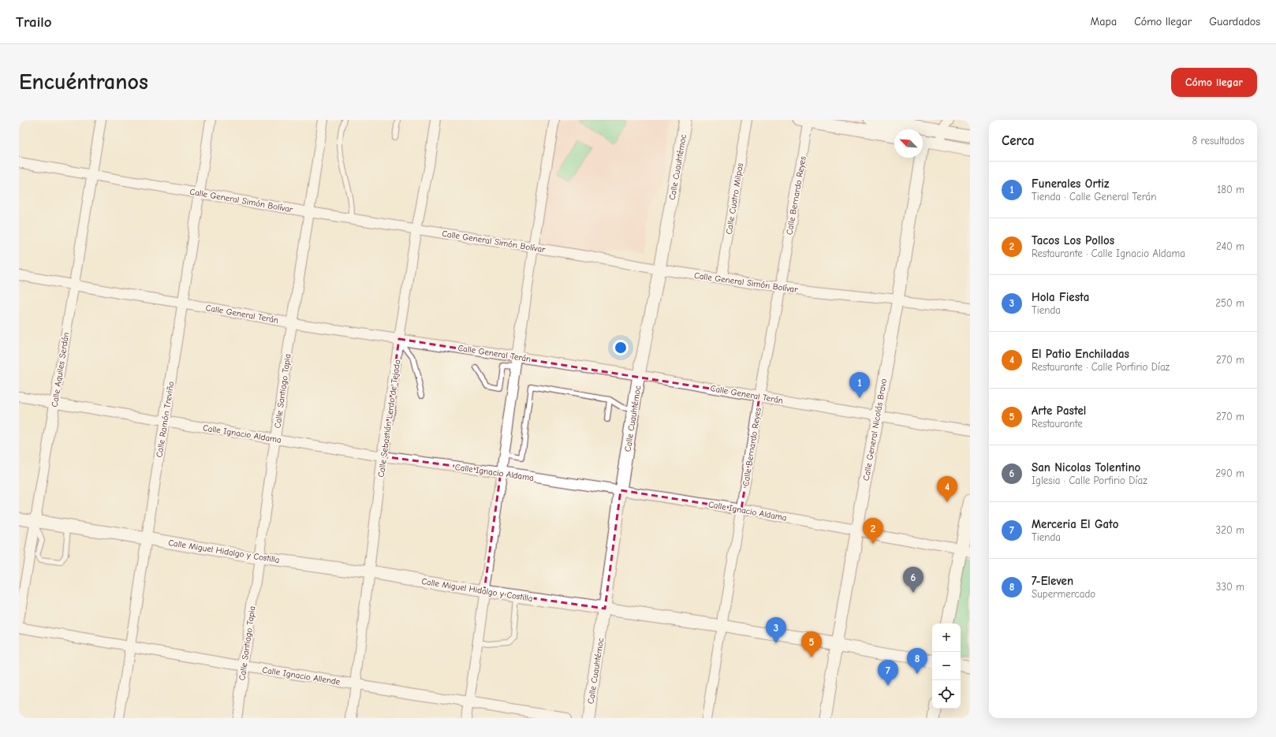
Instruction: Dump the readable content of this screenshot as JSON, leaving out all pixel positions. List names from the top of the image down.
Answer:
{
  "streets": {
    "street": [
      "Calle Cuauhtémoc",
      "Calle Bernardo Reyes",
      "Calle Cuatro Milpas",
      "Calle General Simón Bolívar",
      "Calle General Terán",
      "Calle Aquiles Serdán",
      "Calle Santiago Tapia",
      "Calle Sebastián Lerdo de Tejada",
      "Calle Ramón Treviño",
      "Calle General Nicolás Bravo",
      "Calle Ignacio Aldama",
      "Calle Miguel Hidalgo y Costilla",
      "Calle Ignacio Allende"
    ]
  },
  "crossings": [
    ["Calle Cuauhtémoc", "Calle General Simón Bolívar"],
    ["Calle Cuauhtémoc", "Calle General Terán"],
    ["Calle Cuauhtémoc", "Calle Ignacio Aldama"],
    ["Calle Cuauhtémoc", "Calle Miguel Hidalgo y Costilla"],
    ["Calle Bernardo Reyes", "Calle General Simón Bolívar"],
    ["Calle Bernardo Reyes", "Calle General Terán"],
    ["Calle Bernardo Reyes", "Calle Ignacio Aldama"],
    ["Calle Bernardo Reyes", "Calle Miguel Hidalgo y Costilla"],
    ["Calle Cuatro Milpas", "Calle General Simón Bolívar"],
    ["Calle General Simón Bolívar", "Calle Aquiles Serdán"],
    ["Calle General Simón Bolívar", "Calle Santiago Tapia"],
    ["Calle General Simón Bolívar", "Calle Sebastián Lerdo de Tejada"],
    ["Calle General Simón Bolívar", "Calle Ramón Treviño"],
    ["Calle General Simón Bolívar", "Calle General Nicolás Bravo"],
    ["Calle General Terán", "Calle Aquiles Serdán"],
    ["Calle General Terán", "Calle Santiago Tapia"],
    ["Calle General Terán", "Calle Sebastián Lerdo de Tejada"],
    ["Calle General Terán", "Calle Ramón Treviño"],
    ["Calle General Terán", "Calle General Nicolás Bravo"],
    ["Calle Aquiles Serdán", "Calle Ignacio Aldama"],
    ["Calle Aquiles Serdán", "Calle Miguel Hidalgo y Costilla"],
    ["Calle Santiago Tapia", "Calle Ignacio Aldama"],
    ["Calle Santiago Tapia", "Calle Miguel Hidalgo y Costilla"],
    ["Calle Santiago Tapia", "Calle Ignacio Allende"],
    ["Calle Sebastián Lerdo de Tejada", "Calle Ignacio Aldama"],
    ["Calle Sebastián Lerdo de Tejada", "Calle Miguel Hidalgo y Costilla"],
    ["Calle Sebastián Lerdo de Tejada", "Calle Ignacio Allende"],
    ["Calle Ramón Treviño", "Calle Ignacio Aldama"],
    ["Calle Ramón Treviño", "Calle Miguel Hidalgo y Costilla"],
    ["Calle Ramón Treviño", "Calle Ignacio Allende"],
    ["Calle General Nicolás Bravo", "Calle Ignacio Aldama"],
    ["Calle General Nicolás Bravo", "Calle Miguel Hidalgo y Costilla"]
  ],
  "north": "top left",
  "page": {
    "header": "Trailo",
    "nav": ["Mapa", "Cómo llegar", "Guardados"],
    "buttons": "Cómo llegar",
    "title": "Encuéntranos",
    "heading": ["Cerca", "8 resultados"],
    "list": [
      {
        "mark": "1",
        "name": "Funerales Ortiz",
        "note": "Tienda · Calle General Terán",
        "value": "180 m"
      },
      {
        "mark": "2",
        "name": "Tacos Los Pollos",
        "note": "Restaurante · Calle Ignacio Aldama",
        "value": "240 m"
      },
      {
        "mark": "3",
        "name": "Hola Fiesta",
        "note": "Tienda",
        "value": "250 m"
      },
      {
        "mark": "4",
        "name": "El Patio Enchiladas",
        "note": "Restaurante · Calle Porfirio Díaz",
        "value": "270 m"
      },
      {
        "mark": "5",
        "name": "Arte Pastel",
        "note": "Restaurante",
        "value": "270 m"
      },
      {
        "mark": "6",
        "name": "San Nicolas Tolentino",
        "note": "Iglesia · Calle Porfirio Díaz",
        "value": "290 m"
      },
      {
        "mark": "7",
        "name": "Merceria El Gato",
        "note": "Tienda",
        "value": "320 m"
      },
      {
        "mark": "8",
        "name": "7-Eleven",
        "note": "Supermercado",
        "value": "330 m"
      }
    ],
    "pins": [
      "1",
      "4",
      "2",
      "6",
      "3",
      "5",
      "8",
      "7"
    ],
    "map_buttons": ["+", "−"]
  }
}
